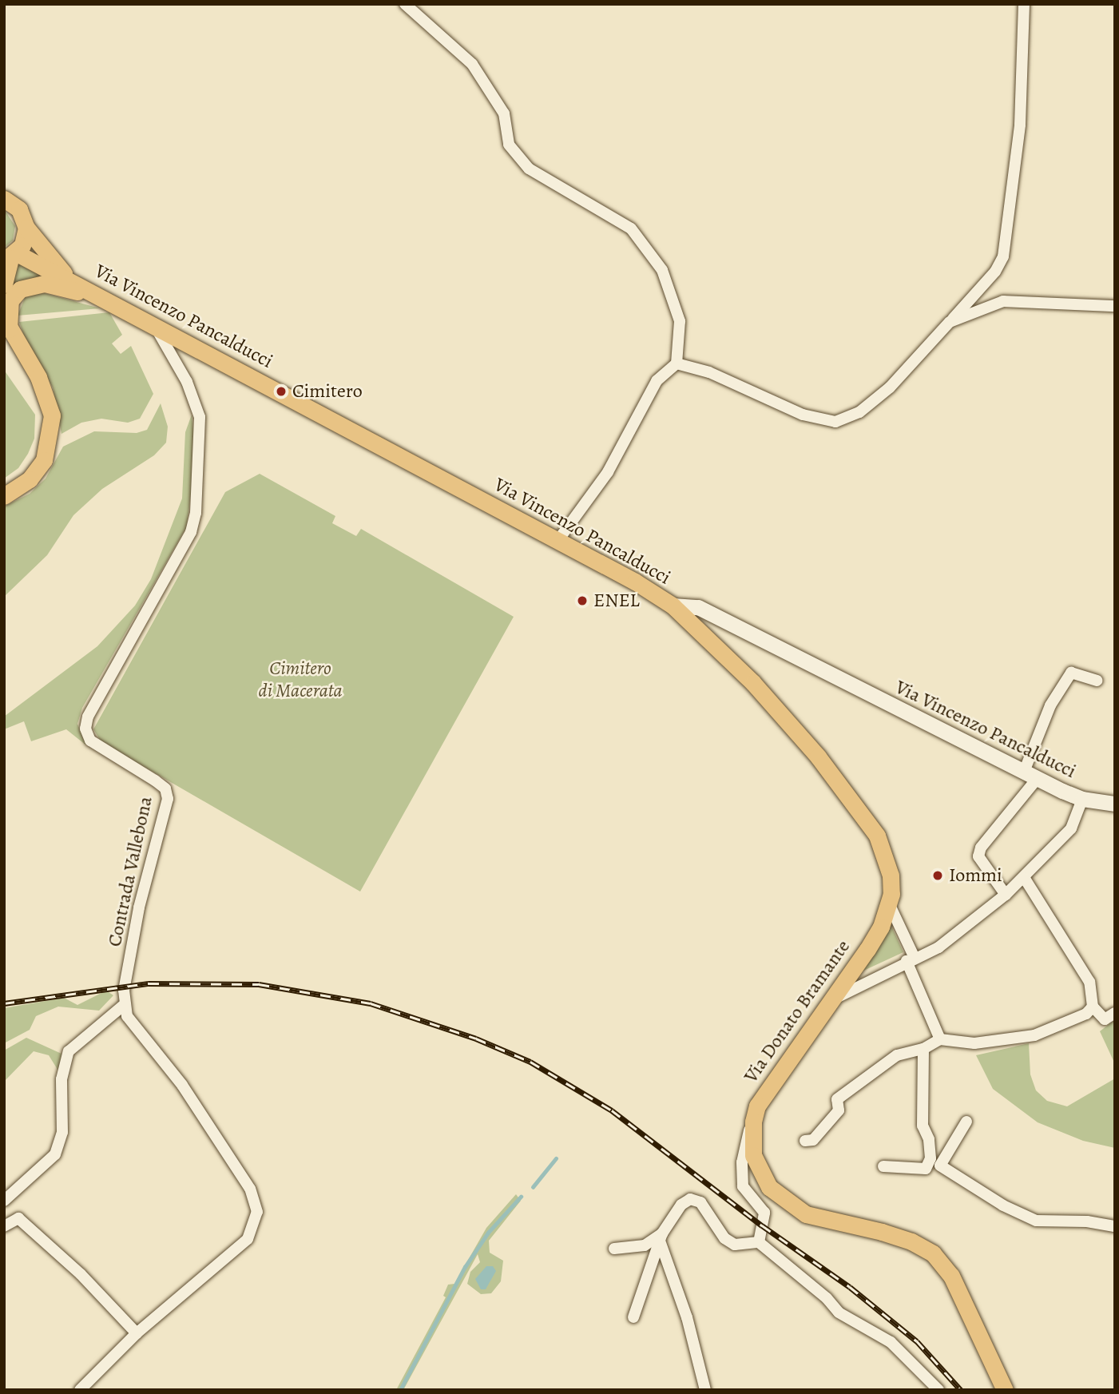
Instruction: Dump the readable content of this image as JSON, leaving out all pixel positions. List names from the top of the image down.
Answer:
{
  "streets": {
    "main road": ["Via Vincenzo Pancalducci", "Via Donato Bramante"],
    "street": ["Contrada Vallebona"]
  },
  "crossings": [
    ["Via Vincenzo Pancalducci", "Contrada Vallebona"],
    ["Via Vincenzo Pancalducci", "Via Donato Bramante"]
  ],
  "parks": ["Cimitero di Macerata"],
  "places": ["Cimitero", "ENEL", "Iommi"]
}
